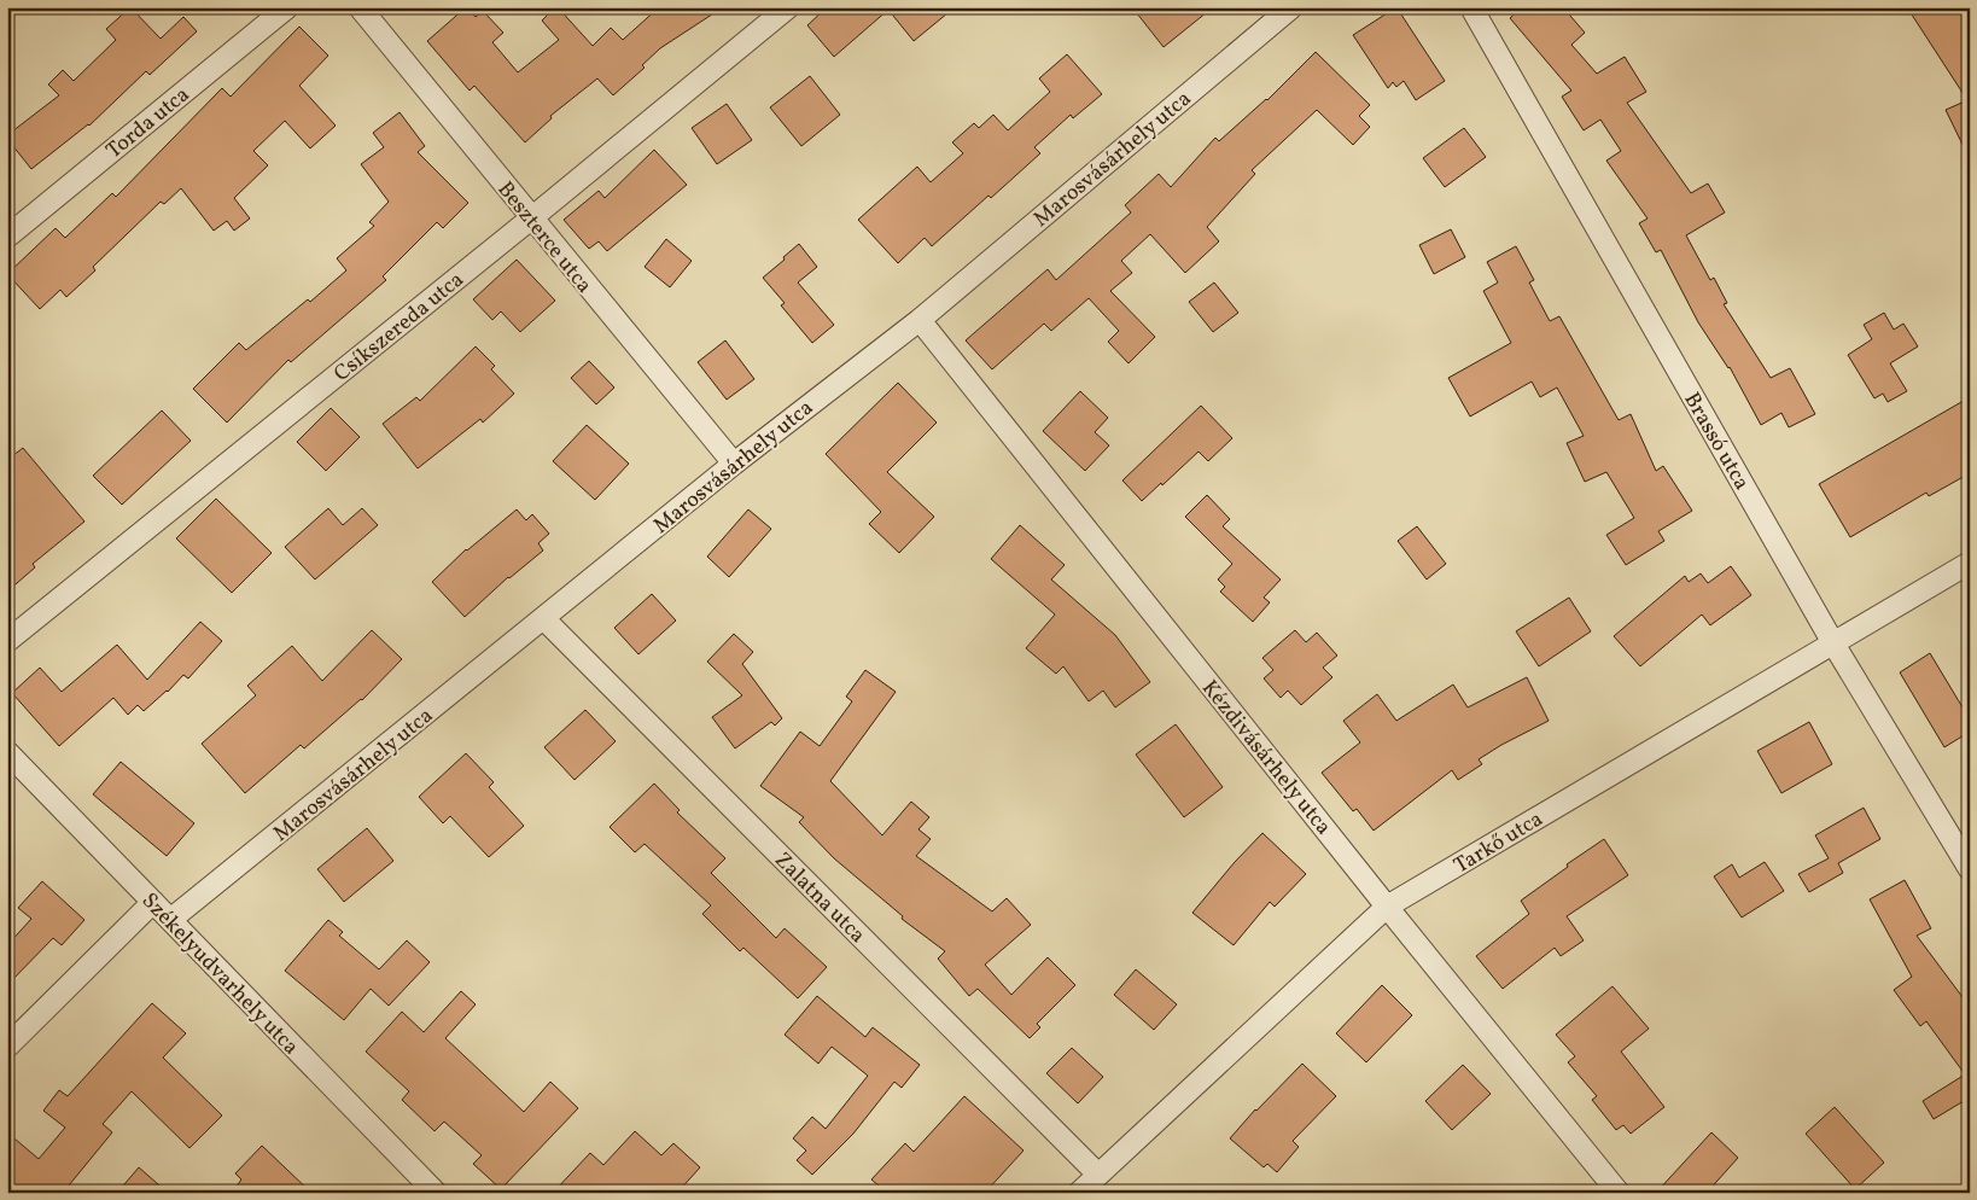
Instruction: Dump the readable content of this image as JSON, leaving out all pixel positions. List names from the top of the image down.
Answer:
{
  "streets": {
    "street": [
      "Torda utca",
      "Marosvásárhely utca",
      "Beszterce utca",
      "Csíkszereda utca",
      "Brassó utca",
      "Kézdivásárhely utca",
      "Tarkő utca",
      "Zalatna utca",
      "Székelyudvarhely utca"
    ]
  },
  "crossings": [
    ["Marosvásárhely utca", "Beszterce utca"],
    ["Marosvásárhely utca", "Kézdivásárhely utca"],
    ["Marosvásárhely utca", "Zalatna utca"],
    ["Marosvásárhely utca", "Székelyudvarhely utca"],
    ["Beszterce utca", "Csíkszereda utca"],
    ["Brassó utca", "Tarkő utca"],
    ["Kézdivásárhely utca", "Tarkő utca"],
    ["Tarkő utca", "Zalatna utca"]
  ]
}
